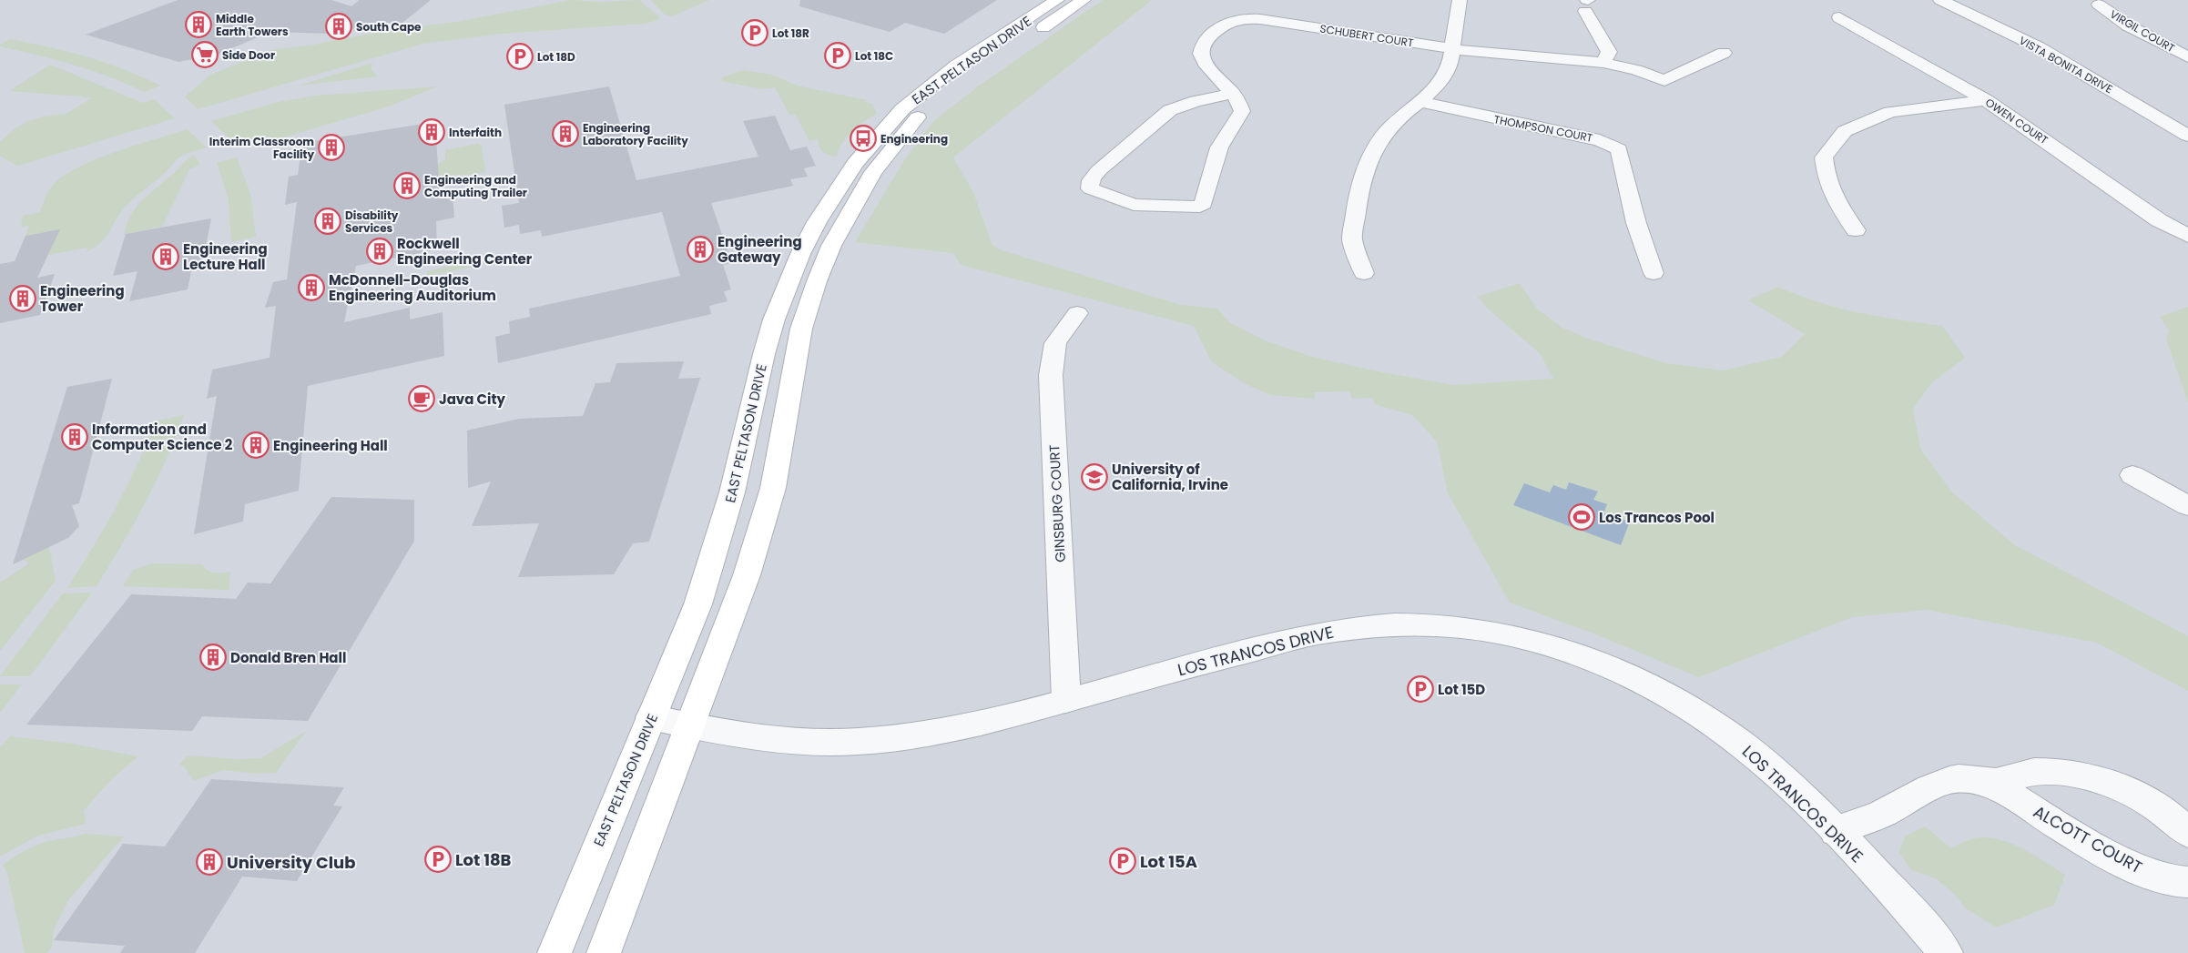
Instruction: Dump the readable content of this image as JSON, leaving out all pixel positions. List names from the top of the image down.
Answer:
{
  "streets": {
    "main road": ["EAST PELTASON DRIVE"],
    "street": [
      "VIRGIL COURT",
      "SCHUBERT COURT",
      "VISTA BONITA DRIVE",
      "OWEN COURT",
      "THOMPSON COURT",
      "GINSBURG COURT",
      "LOS TRANCOS DRIVE",
      "ALCOTT COURT"
    ]
  },
  "crossings": [
    ["EAST PELTASON DRIVE", "LOS TRANCOS DRIVE"],
    ["GINSBURG COURT", "LOS TRANCOS DRIVE"],
    ["LOS TRANCOS DRIVE", "ALCOTT COURT"]
  ],
  "places": {
    "building": [
      "Middle Earth Towers",
      "South Cape",
      "Interfaith",
      "Engineering Laboratory Facility",
      "Interim Classroom Facility",
      "Engineering and Computing Trailer",
      "Disability Services",
      "Engineering Gateway",
      "Rockwell Engineering Center",
      "Engineering Lecture Hall",
      "McDonnell-Douglas Engineering Auditorium",
      "Engineering Tower",
      "Information and Computer Science 2",
      "Engineering Hall",
      "Donald Bren Hall",
      "University Club"
    ],
    "parking": [
      "Lot 18R",
      "Lot 18C",
      "Lot 18D",
      "Lot 15D",
      "Lot 18B",
      "Lot 15A"
    ],
    "supermarket": ["Side Door"],
    "bus stop": ["Engineering"],
    "cafe": ["Java City"],
    "school or university": ["University of California, Irvine"],
    "sports": ["Los Trancos Pool"]
  }
}
